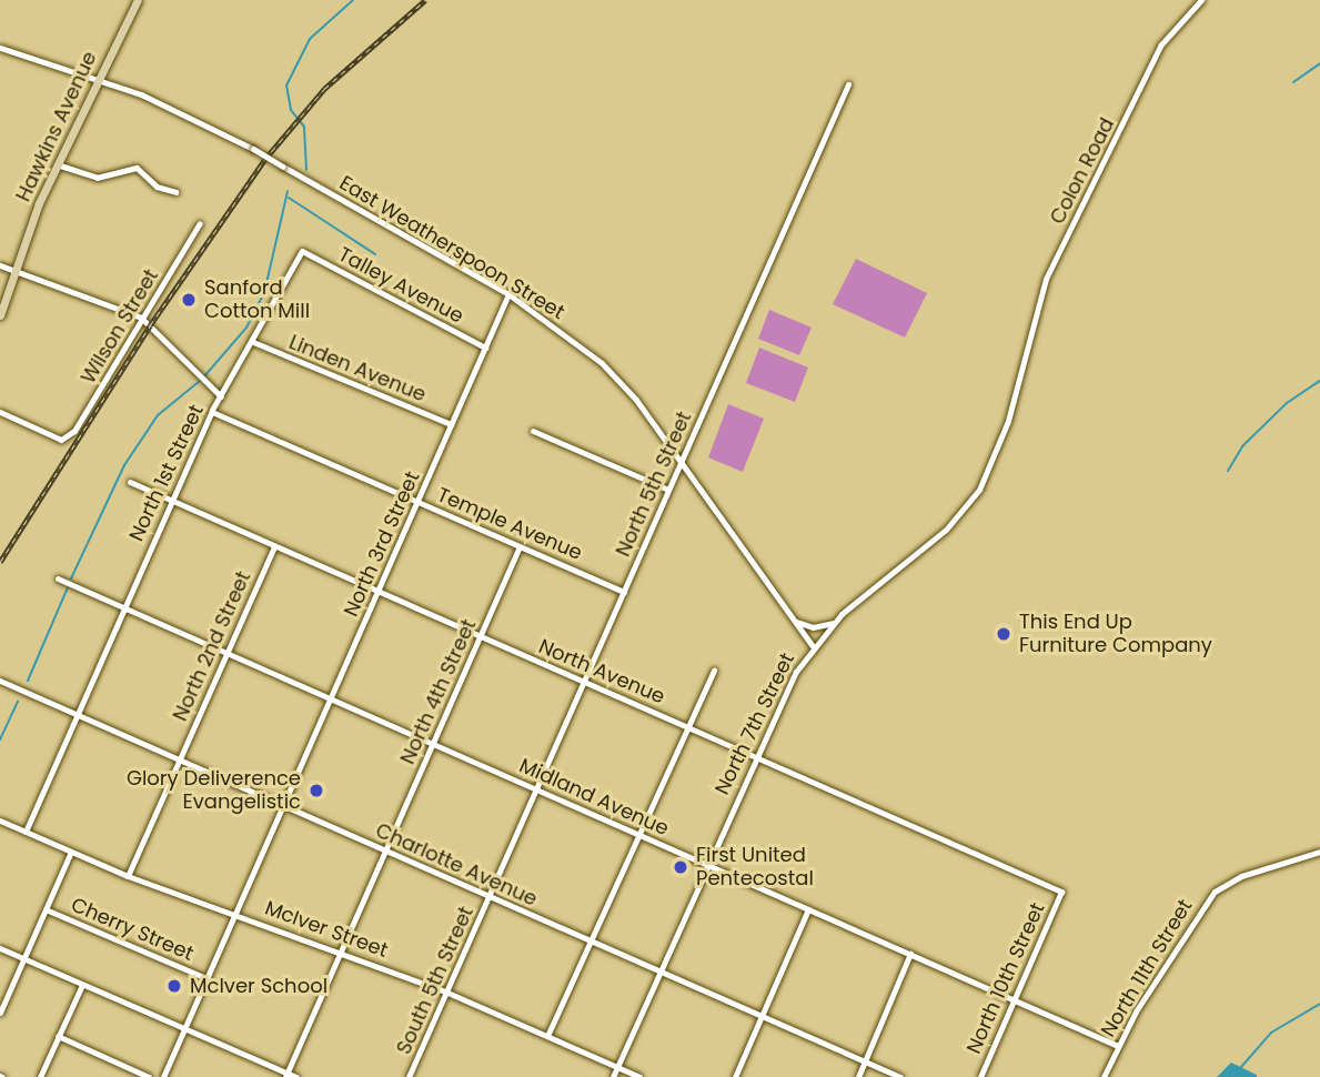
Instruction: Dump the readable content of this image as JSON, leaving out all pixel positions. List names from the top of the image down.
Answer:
{
  "streets": {
    "main road": ["Hawkins Avenue"],
    "street": [
      "Colon Road",
      "East Weatherspoon Street",
      "Talley Avenue",
      "Wilson Street",
      "Linden Avenue",
      "North 1st Street",
      "North 5th Street",
      "Temple Avenue",
      "North 3rd Street",
      "North 2nd Street",
      "North Avenue",
      "North 4th Street",
      "North 7th Street",
      "Midland Avenue",
      "Charlotte Avenue",
      "Cherry Street",
      "McIver Street",
      "North 11th Street",
      "North 10th Street",
      "South 5th Street"
    ]
  },
  "crossings": [
    ["Hawkins Avenue", "East Weatherspoon Street"],
    ["Colon Road", "North 7th Street"],
    ["East Weatherspoon Street", "North 5th Street"],
    ["East Weatherspoon Street", "North 3rd Street"],
    ["East Weatherspoon Street", "North 7th Street"],
    ["Talley Avenue", "North 1st Street"],
    ["Talley Avenue", "North 3rd Street"],
    ["Linden Avenue", "North 1st Street"],
    ["Linden Avenue", "North 3rd Street"],
    ["North 1st Street", "Temple Avenue"],
    ["North 1st Street", "North Avenue"],
    ["North 1st Street", "Midland Avenue"],
    ["North 1st Street", "Charlotte Avenue"],
    ["North 1st Street", "McIver Street"],
    ["North 5th Street", "Temple Avenue"],
    ["North 5th Street", "North Avenue"],
    ["North 5th Street", "Midland Avenue"],
    ["North 5th Street", "Charlotte Avenue"],
    ["North 5th Street", "South 5th Street"],
    ["Temple Avenue", "North 3rd Street"],
    ["Temple Avenue", "North 4th Street"],
    ["North 3rd Street", "North Avenue"],
    ["North 3rd Street", "Midland Avenue"],
    ["North 3rd Street", "Charlotte Avenue"],
    ["North 3rd Street", "Cherry Street"],
    ["North 3rd Street", "McIver Street"],
    ["North 2nd Street", "North Avenue"],
    ["North 2nd Street", "Midland Avenue"],
    ["North 2nd Street", "Charlotte Avenue"],
    ["North 2nd Street", "McIver Street"],
    ["North Avenue", "North 4th Street"],
    ["North Avenue", "North 7th Street"],
    ["North Avenue", "North 10th Street"],
    ["North 4th Street", "Midland Avenue"],
    ["North 4th Street", "Charlotte Avenue"],
    ["North 4th Street", "McIver Street"],
    ["North 7th Street", "Midland Avenue"],
    ["North 7th Street", "Charlotte Avenue"],
    ["North 7th Street", "McIver Street"],
    ["Midland Avenue", "North 11th Street"],
    ["Midland Avenue", "North 10th Street"],
    ["Charlotte Avenue", "South 5th Street"],
    ["McIver Street", "South 5th Street"]
  ],
  "places": [
    "Sanford Cotton Mill",
    "This End Up Furniture Company",
    "Glory Deliverence Evangelistic",
    "First United Pentecostal",
    "McIver School"
  ]
}
